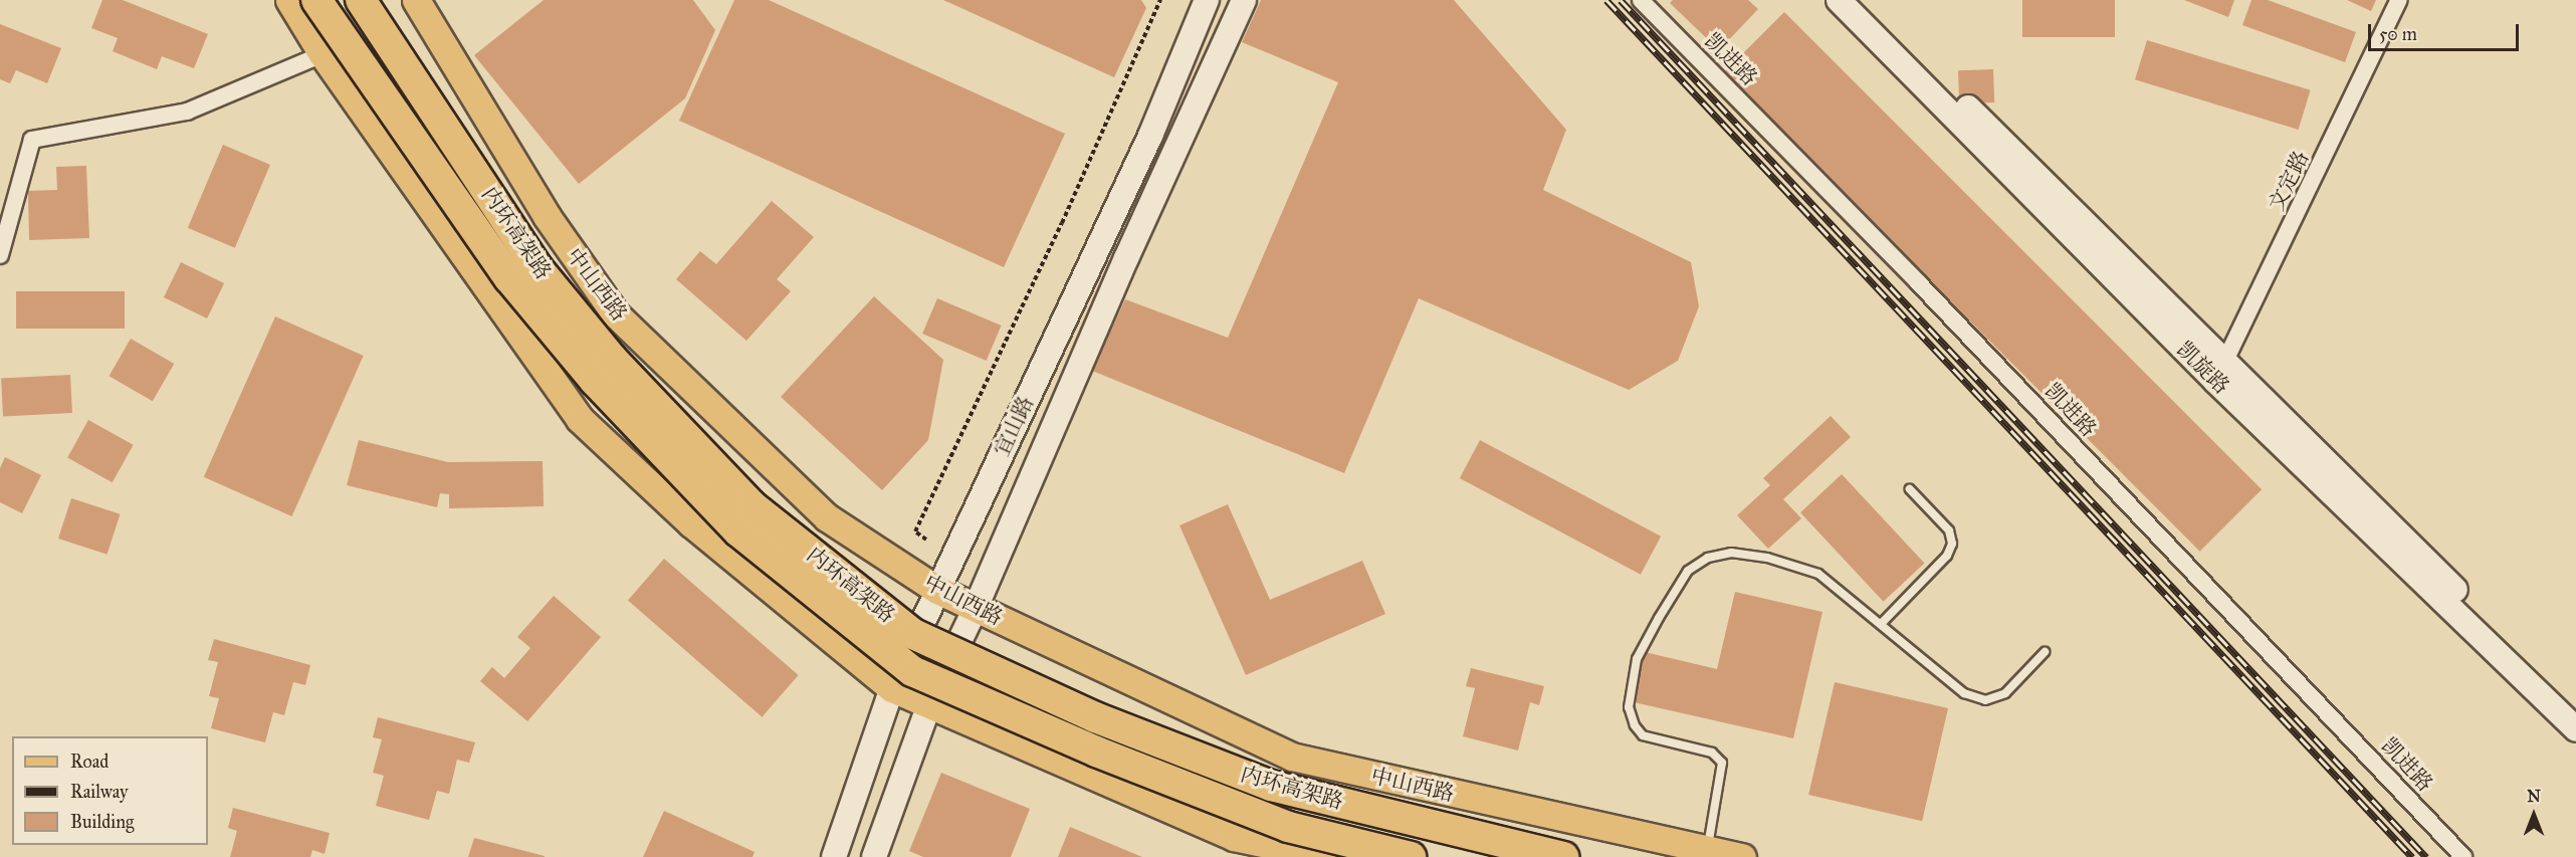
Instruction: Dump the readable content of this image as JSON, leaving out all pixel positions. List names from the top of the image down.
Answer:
{
  "streets": {
    "highway": ["内环高架路"],
    "main road": ["中山西路"],
    "street": [
      "凯进路",
      "文定路",
      "凯旋路",
      "宜山路"
    ]
  },
  "crossings": [
    ["文定路", "凯旋路"],
    ["中山西路", "宜山路"]
  ],
  "legend": ["Road", "Railway", "Building"],
  "scale_bar": "50 m",
  "north": "top"
}
